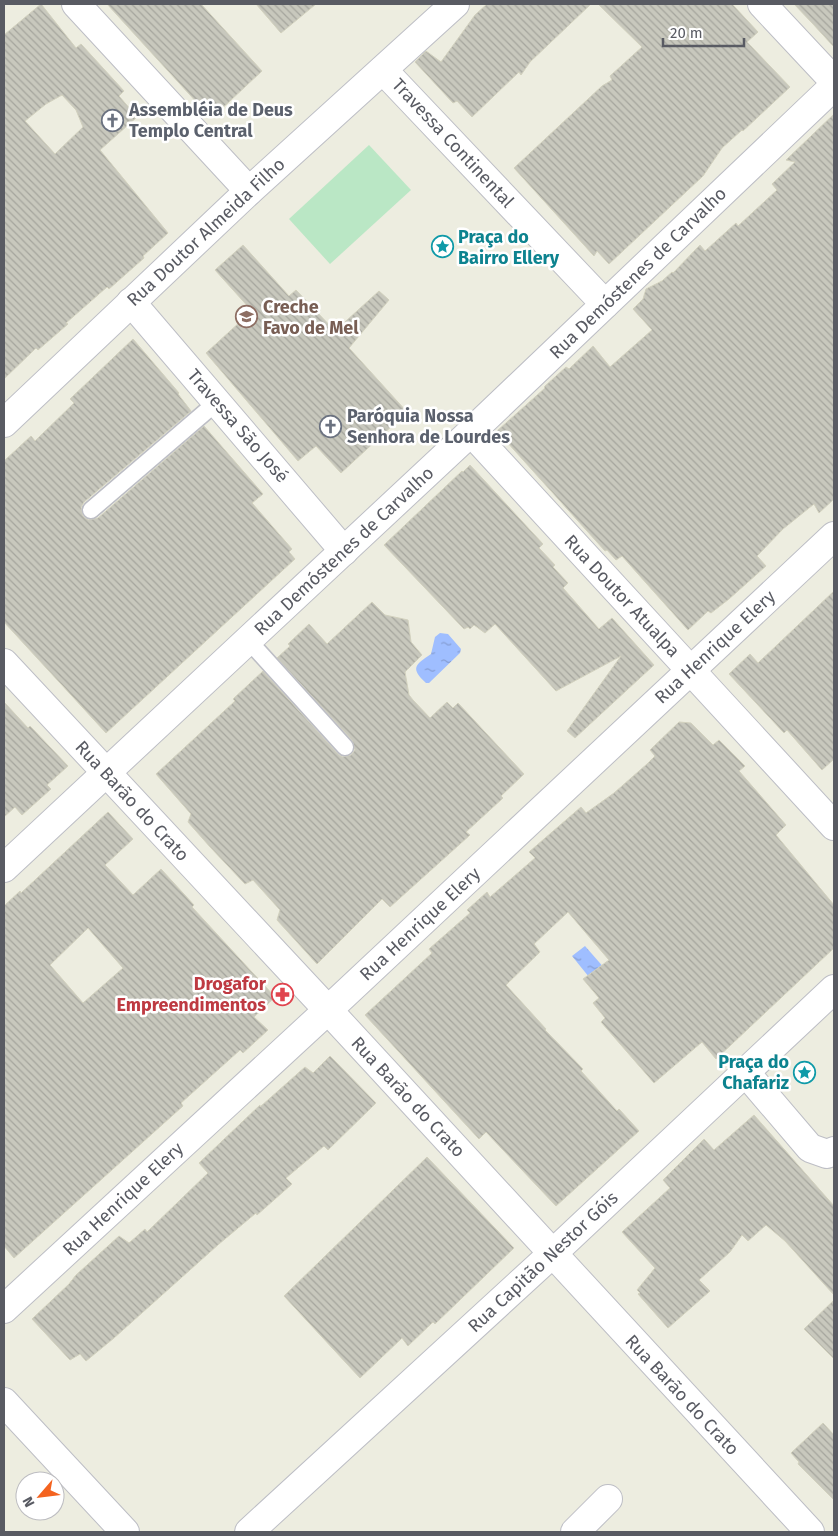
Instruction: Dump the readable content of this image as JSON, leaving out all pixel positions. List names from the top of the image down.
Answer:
{
  "streets": {
    "street": [
      "Travessa Continental",
      "Rua Doutor Almeida Filho",
      "Rua Demóstenes de Carvalho",
      "Travessa São José",
      "Rua Doutor Atualpa",
      "Rua Henrique Elery",
      "Rua Barão do Crato",
      "Rua Capitão Nestor Góis"
    ]
  },
  "crossings": [
    ["Travessa Continental", "Rua Doutor Almeida Filho"],
    ["Travessa Continental", "Rua Demóstenes de Carvalho"],
    ["Rua Doutor Almeida Filho", "Travessa São José"],
    ["Rua Demóstenes de Carvalho", "Travessa São José"],
    ["Rua Demóstenes de Carvalho", "Rua Doutor Atualpa"],
    ["Rua Demóstenes de Carvalho", "Rua Barão do Crato"],
    ["Rua Doutor Atualpa", "Rua Henrique Elery"],
    ["Rua Henrique Elery", "Rua Barão do Crato"],
    ["Rua Barão do Crato", "Rua Capitão Nestor Góis"]
  ],
  "places": {
    "church": ["Assembléia de Deus Templo Central", "Paróquia Nossa Senhora de Lourdes"],
    "place": ["Praça do Bairro Ellery", "Praça do Chafariz"],
    "school or university": ["Creche Favo de Mel"],
    "pharmacy": ["Drogafor Empreendimentos"]
  },
  "scale_bar": "20 m",
  "north": "bottom left"
}
